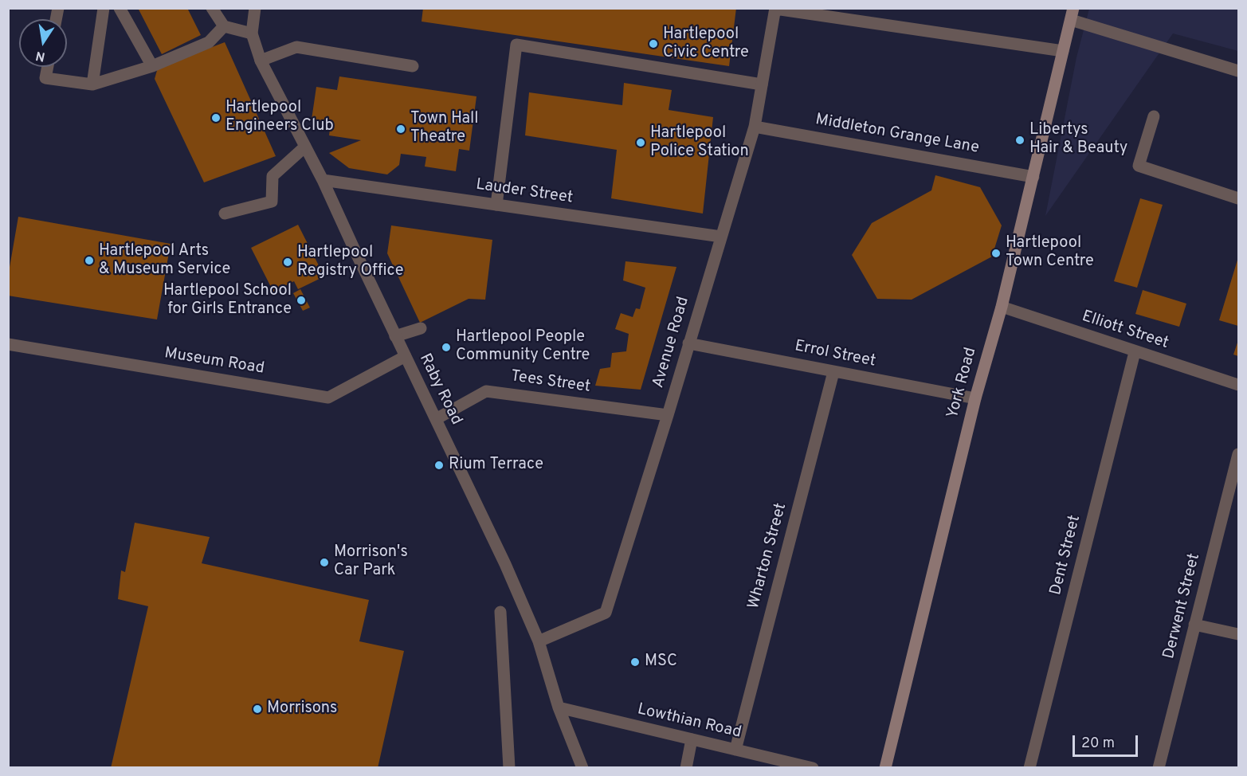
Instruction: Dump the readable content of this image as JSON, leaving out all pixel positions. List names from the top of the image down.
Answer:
{
  "streets": {
    "main road": ["York Road"],
    "street": [
      "Middleton Grange Lane",
      "Lauder Street",
      "Elliott Street",
      "Avenue Road",
      "Errol Street",
      "Museum Road",
      "Tees Street",
      "Raby Road",
      "Dent Street",
      "Wharton Street",
      "Derwent Street",
      "Lowthian Road"
    ]
  },
  "crossings": [
    ["Middleton Grange Lane", "Avenue Road"],
    ["Middleton Grange Lane", "York Road"],
    ["Lauder Street", "Avenue Road"],
    ["Lauder Street", "Raby Road"],
    ["Elliott Street", "York Road"],
    ["Elliott Street", "Dent Street"],
    ["Avenue Road", "Errol Street"],
    ["Avenue Road", "Tees Street"],
    ["Avenue Road", "Raby Road"],
    ["Errol Street", "York Road"],
    ["Errol Street", "Wharton Street"],
    ["Museum Road", "Raby Road"],
    ["Tees Street", "Raby Road"],
    ["Raby Road", "Lowthian Road"],
    ["Wharton Street", "Lowthian Road"]
  ],
  "places": [
    "Hartlepool Civic Centre",
    "Hartlepool Engineers Club",
    "Town Hall Theatre",
    "Libertys Hair & Beauty",
    "Hartlepool Police Station",
    "Hartlepool Town Centre",
    "Hartlepool Arts & Museum Service",
    "Hartlepool Registry Office",
    "Hartlepool School for Girls Entrance",
    "Hartlepool People Community Centre",
    "Rium Terrace",
    "Morrison's Car Park",
    "MSC",
    "Morrisons"
  ],
  "scale_bar": "20 m",
  "north": "bottom"
}
